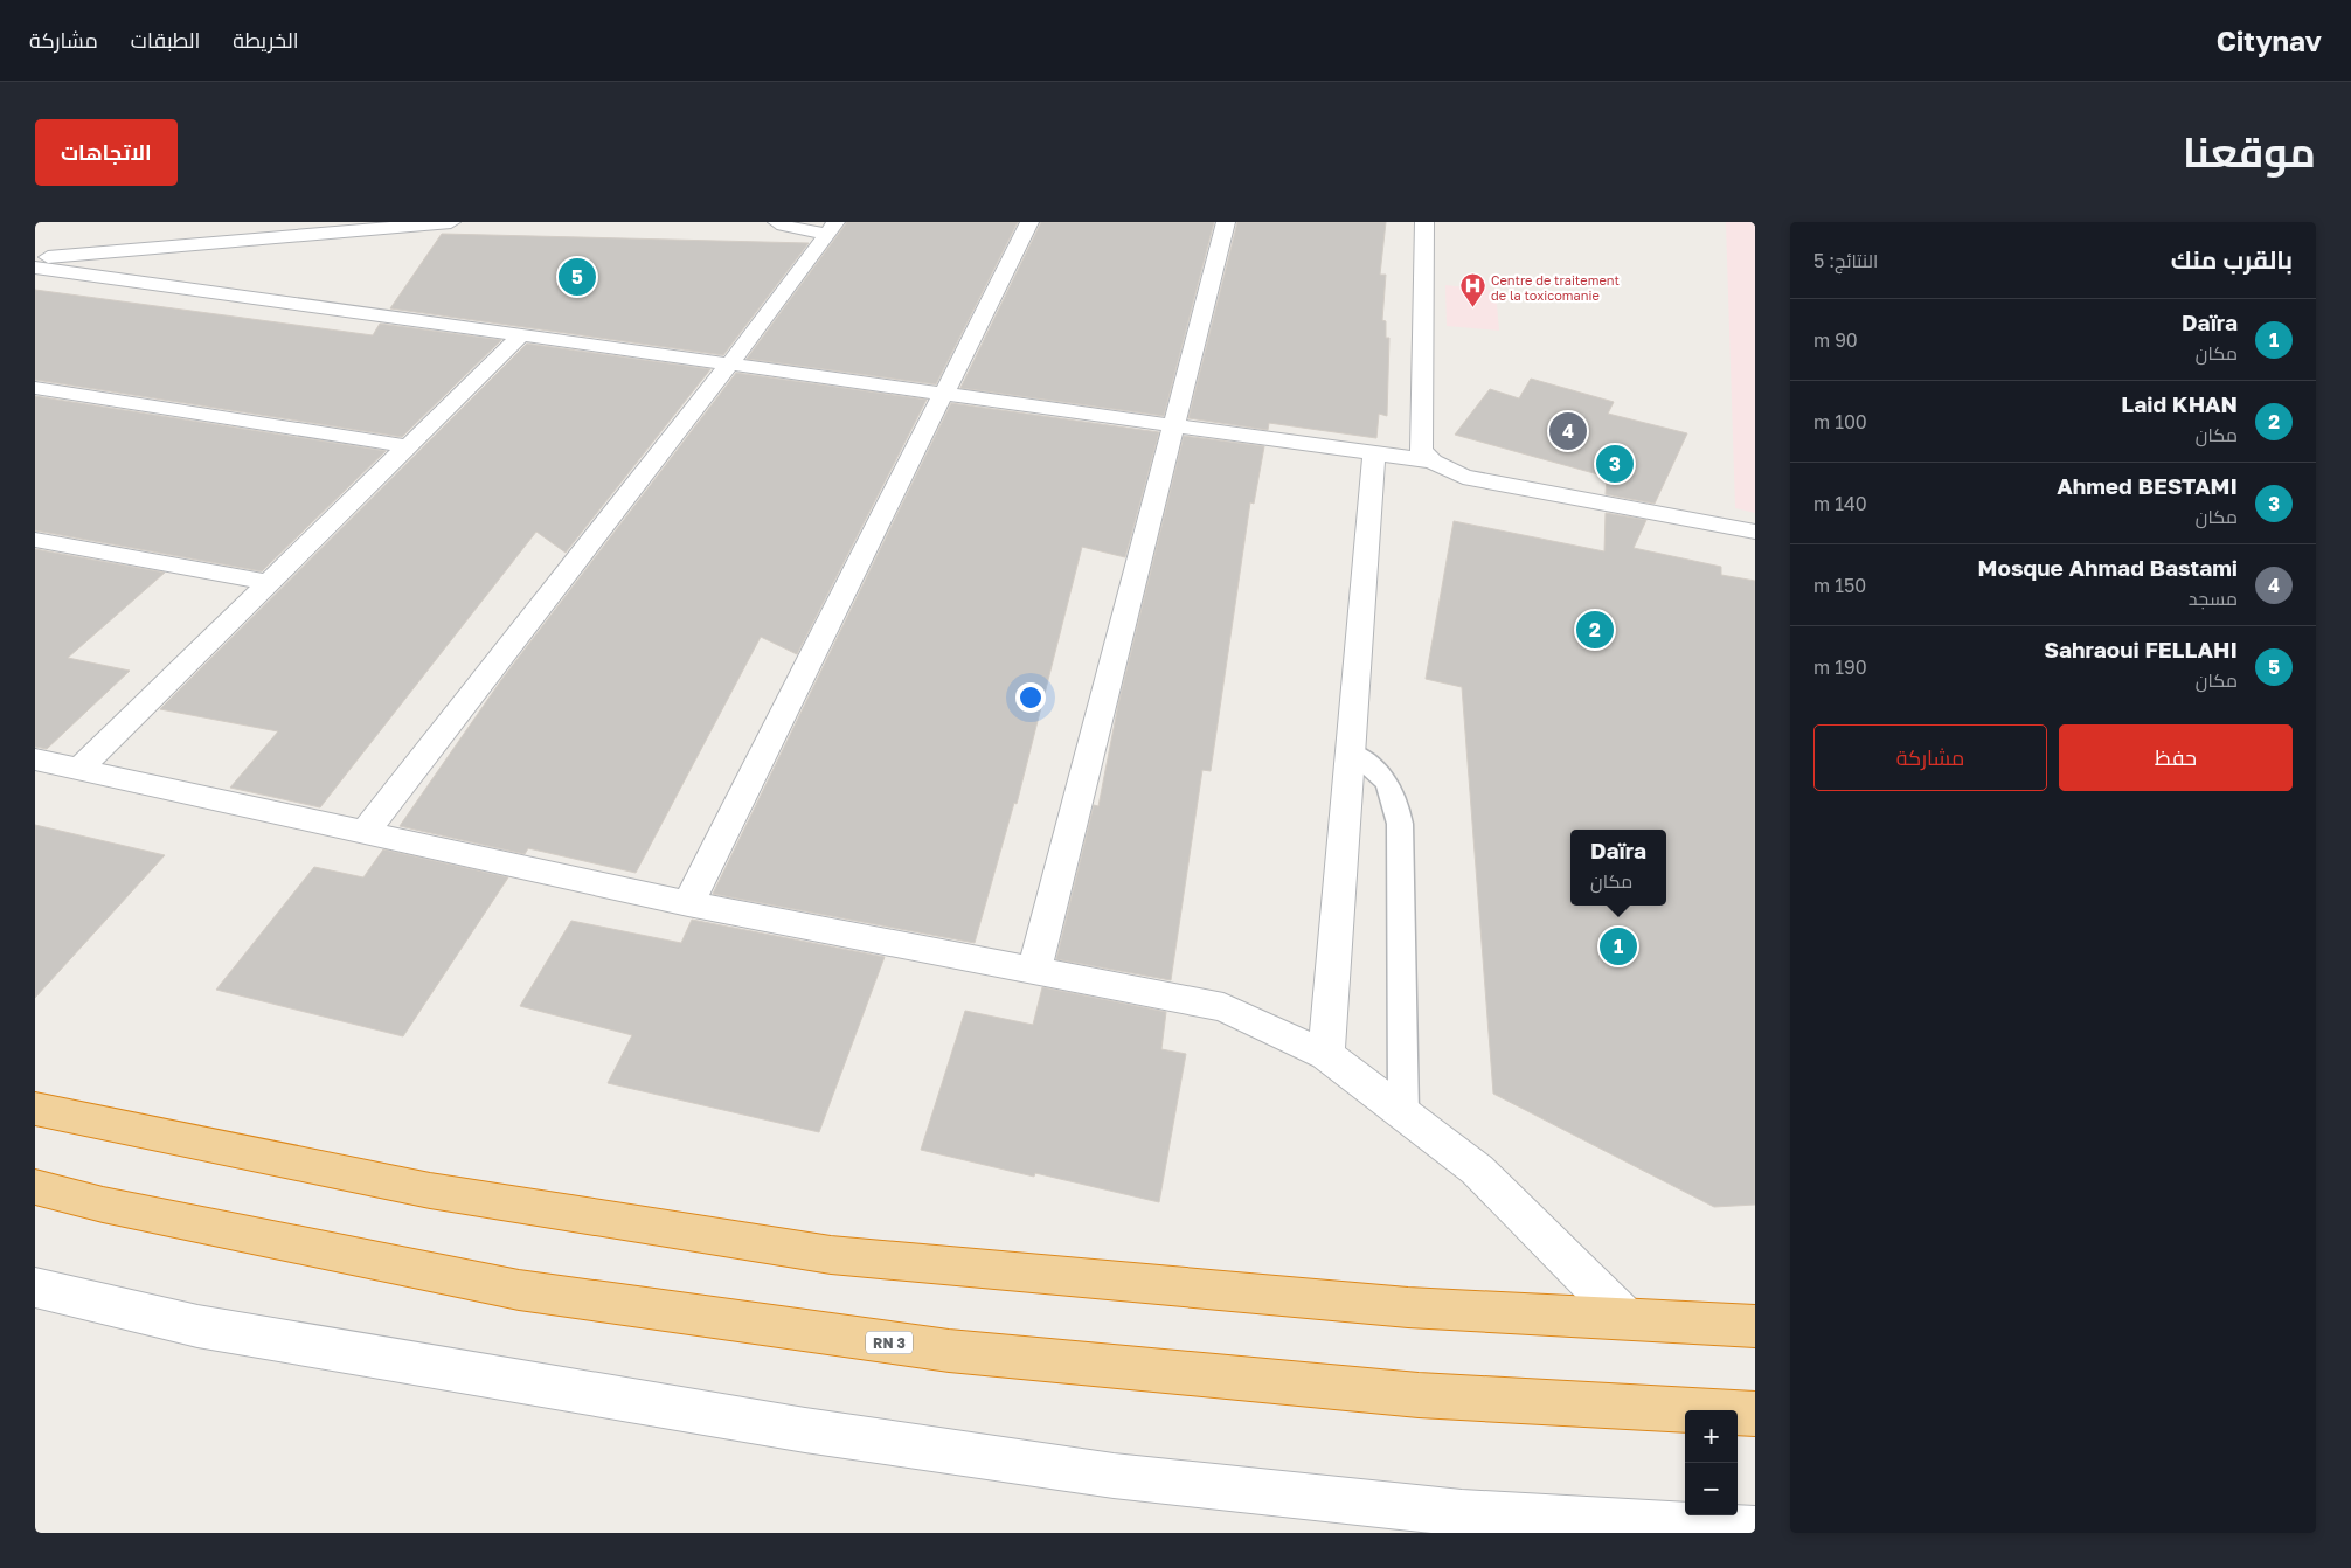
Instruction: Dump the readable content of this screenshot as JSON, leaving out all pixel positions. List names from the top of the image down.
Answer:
{
  "streets": {
    "highway": ["RN 3"]
  },
  "places": {
    "hospital": ["Centre de traitement de la toxicomanie"]
  },
  "page": {
    "header": "Citynav",
    "nav": ["الخريطة", "الطبقات", "مشاركة"],
    "title": "موقعنا",
    "buttons": [
      "الاتجاهات",
      ["حفظ", "مشاركة"]
    ],
    "heading": ["بالقرب منك", "النتائج: 5"],
    "pins": [
      "5",
      "4",
      "3",
      "2",
      "1"
    ],
    "list": [
      {
        "mark": "1",
        "name": "Daïra",
        "note": "مكان",
        "value": "90 m"
      },
      {
        "mark": "2",
        "name": "Laid KHAN",
        "note": "مكان",
        "value": "100 m"
      },
      {
        "mark": "3",
        "name": "Ahmed BESTAMI",
        "note": "مكان",
        "value": "140 m"
      },
      {
        "mark": "4",
        "name": "Mosque Ahmad Bastami",
        "note": "مسجد",
        "value": "150 m"
      },
      {
        "mark": "5",
        "name": "Sahraoui FELLAHI",
        "note": "مكان",
        "value": "190 m"
      }
    ],
    "popup": ["Daïra", "مكان"],
    "map_buttons": ["+", "−"]
  }
}
